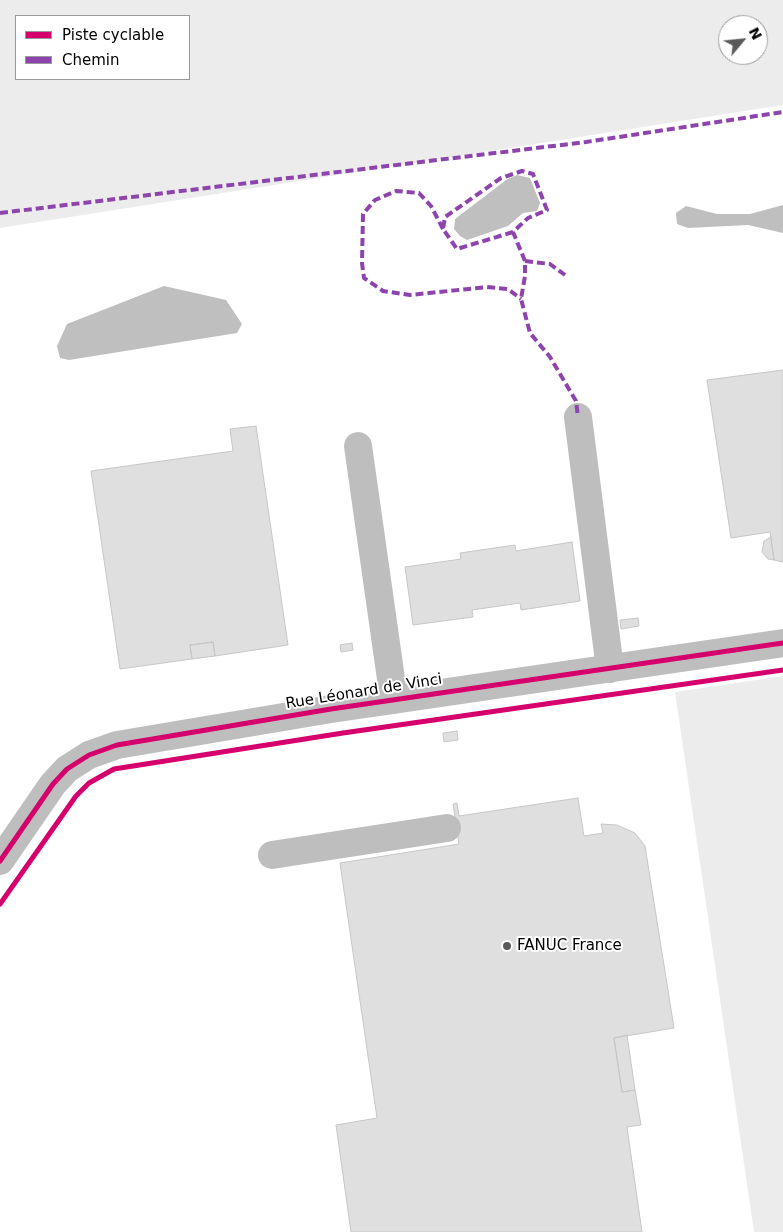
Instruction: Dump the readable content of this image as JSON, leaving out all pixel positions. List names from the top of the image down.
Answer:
{
  "streets": {
    "street": ["Rue Léonard de Vinci"]
  },
  "places": ["FANUC France"],
  "legend": ["Piste cyclable", "Chemin"],
  "north": "top right"
}
